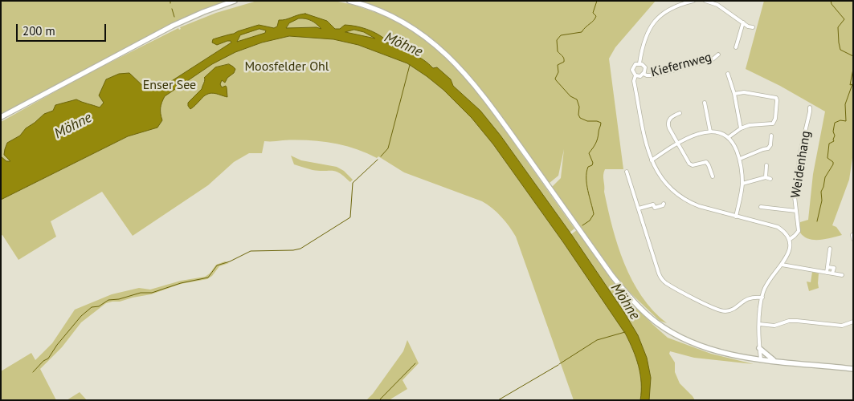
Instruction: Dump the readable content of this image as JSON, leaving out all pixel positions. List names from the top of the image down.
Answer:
{
  "streets": {
    "street": ["Kiefernweg", "Weidenhang"]
  },
  "water": ["Möhne"],
  "parks": ["Moosfelder Ohl", "Enser See"],
  "scale_bar": "200 m"
}
